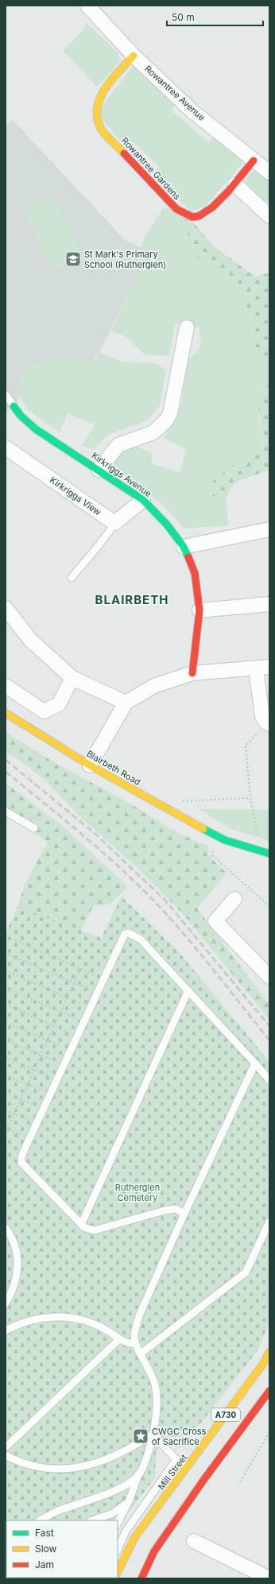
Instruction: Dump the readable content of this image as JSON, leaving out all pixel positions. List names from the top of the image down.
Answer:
{
  "streets": {
    "main road": [
      "Rowantree Gardens",
      "Kirkriggs Avenue",
      "Blairbeth Road",
      "A730",
      "Mill Street"
    ],
    "street": ["Rowantree Avenue", "Kirkriggs View"]
  },
  "crossings": [
    ["Rowantree Avenue", "Rowantree Gardens"]
  ],
  "districts": ["BLAIRBETH"],
  "parks": ["Rutherglen Cemetery"],
  "places": {
    "school or university": ["St Mark's Primary School (Rutherglen)"],
    "place": ["CWGC Cross of Sacrifice"]
  },
  "legend": ["Fast", "Slow", "Jam"],
  "scale_bar": "50 m"
}
